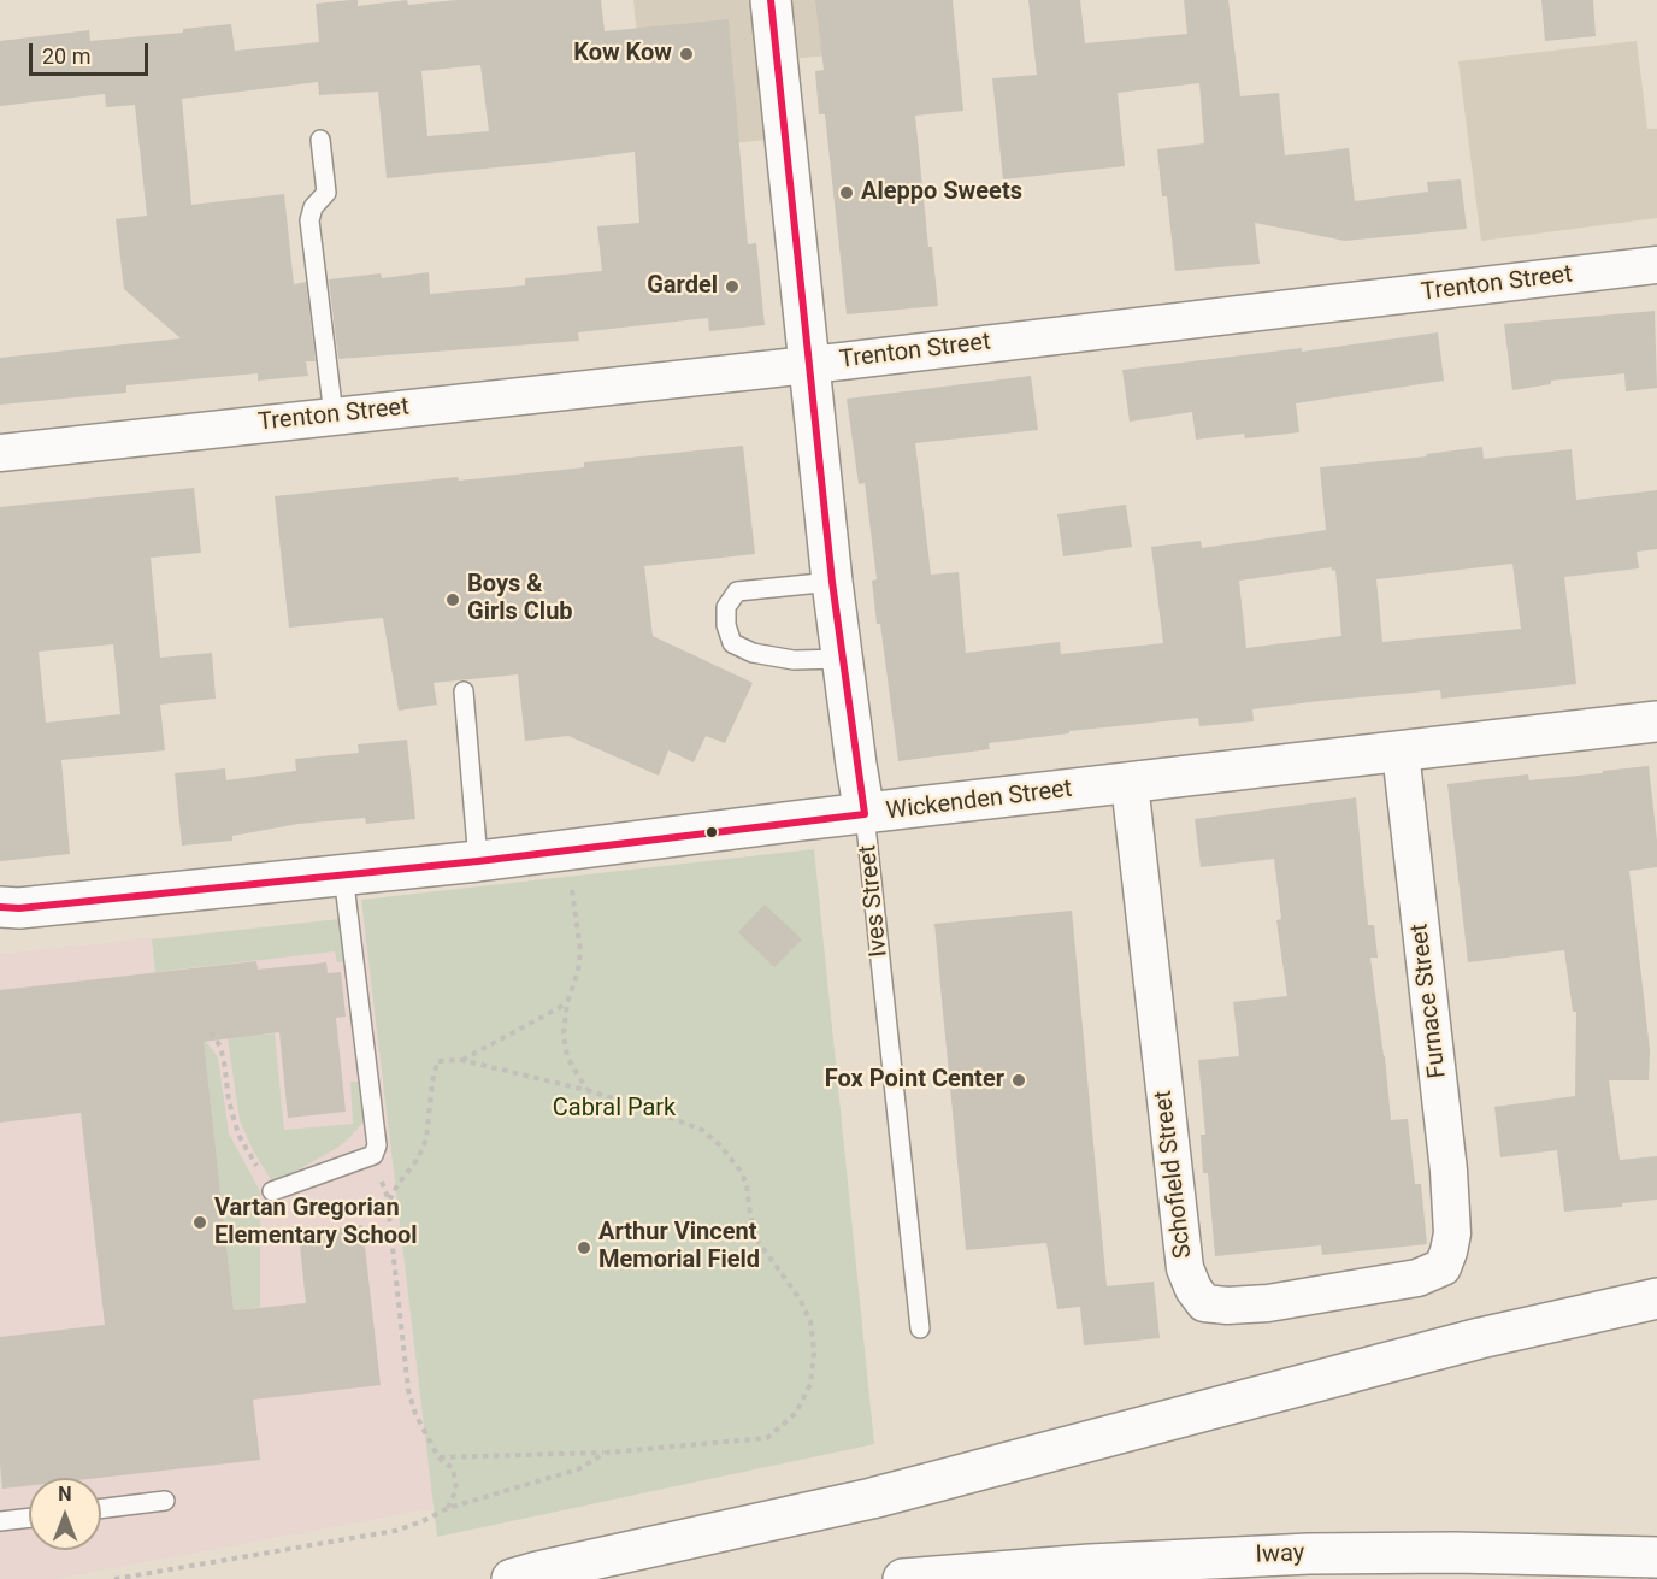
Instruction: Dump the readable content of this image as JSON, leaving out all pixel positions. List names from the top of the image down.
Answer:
{
  "streets": {
    "main road": ["Wickenden Street", "Ives Street", "Iway"],
    "street": ["Trenton Street", "Furnace Street", "Schofield Street"]
  },
  "crossings": [
    ["Trenton Street", "Ives Street"],
    ["Wickenden Street", "Ives Street"],
    ["Wickenden Street", "Furnace Street"],
    ["Wickenden Street", "Schofield Street"],
    ["Furnace Street", "Schofield Street"]
  ],
  "parks": ["Cabral Park"],
  "places": [
    "Kow Kow",
    "Aleppo Sweets",
    "Gardel",
    "Boys & Girls Club",
    "Fox Point Center",
    "Vartan Gregorian Elementary School",
    "Arthur Vincent Memorial Field"
  ],
  "scale_bar": "20 m",
  "north": "top"
}
